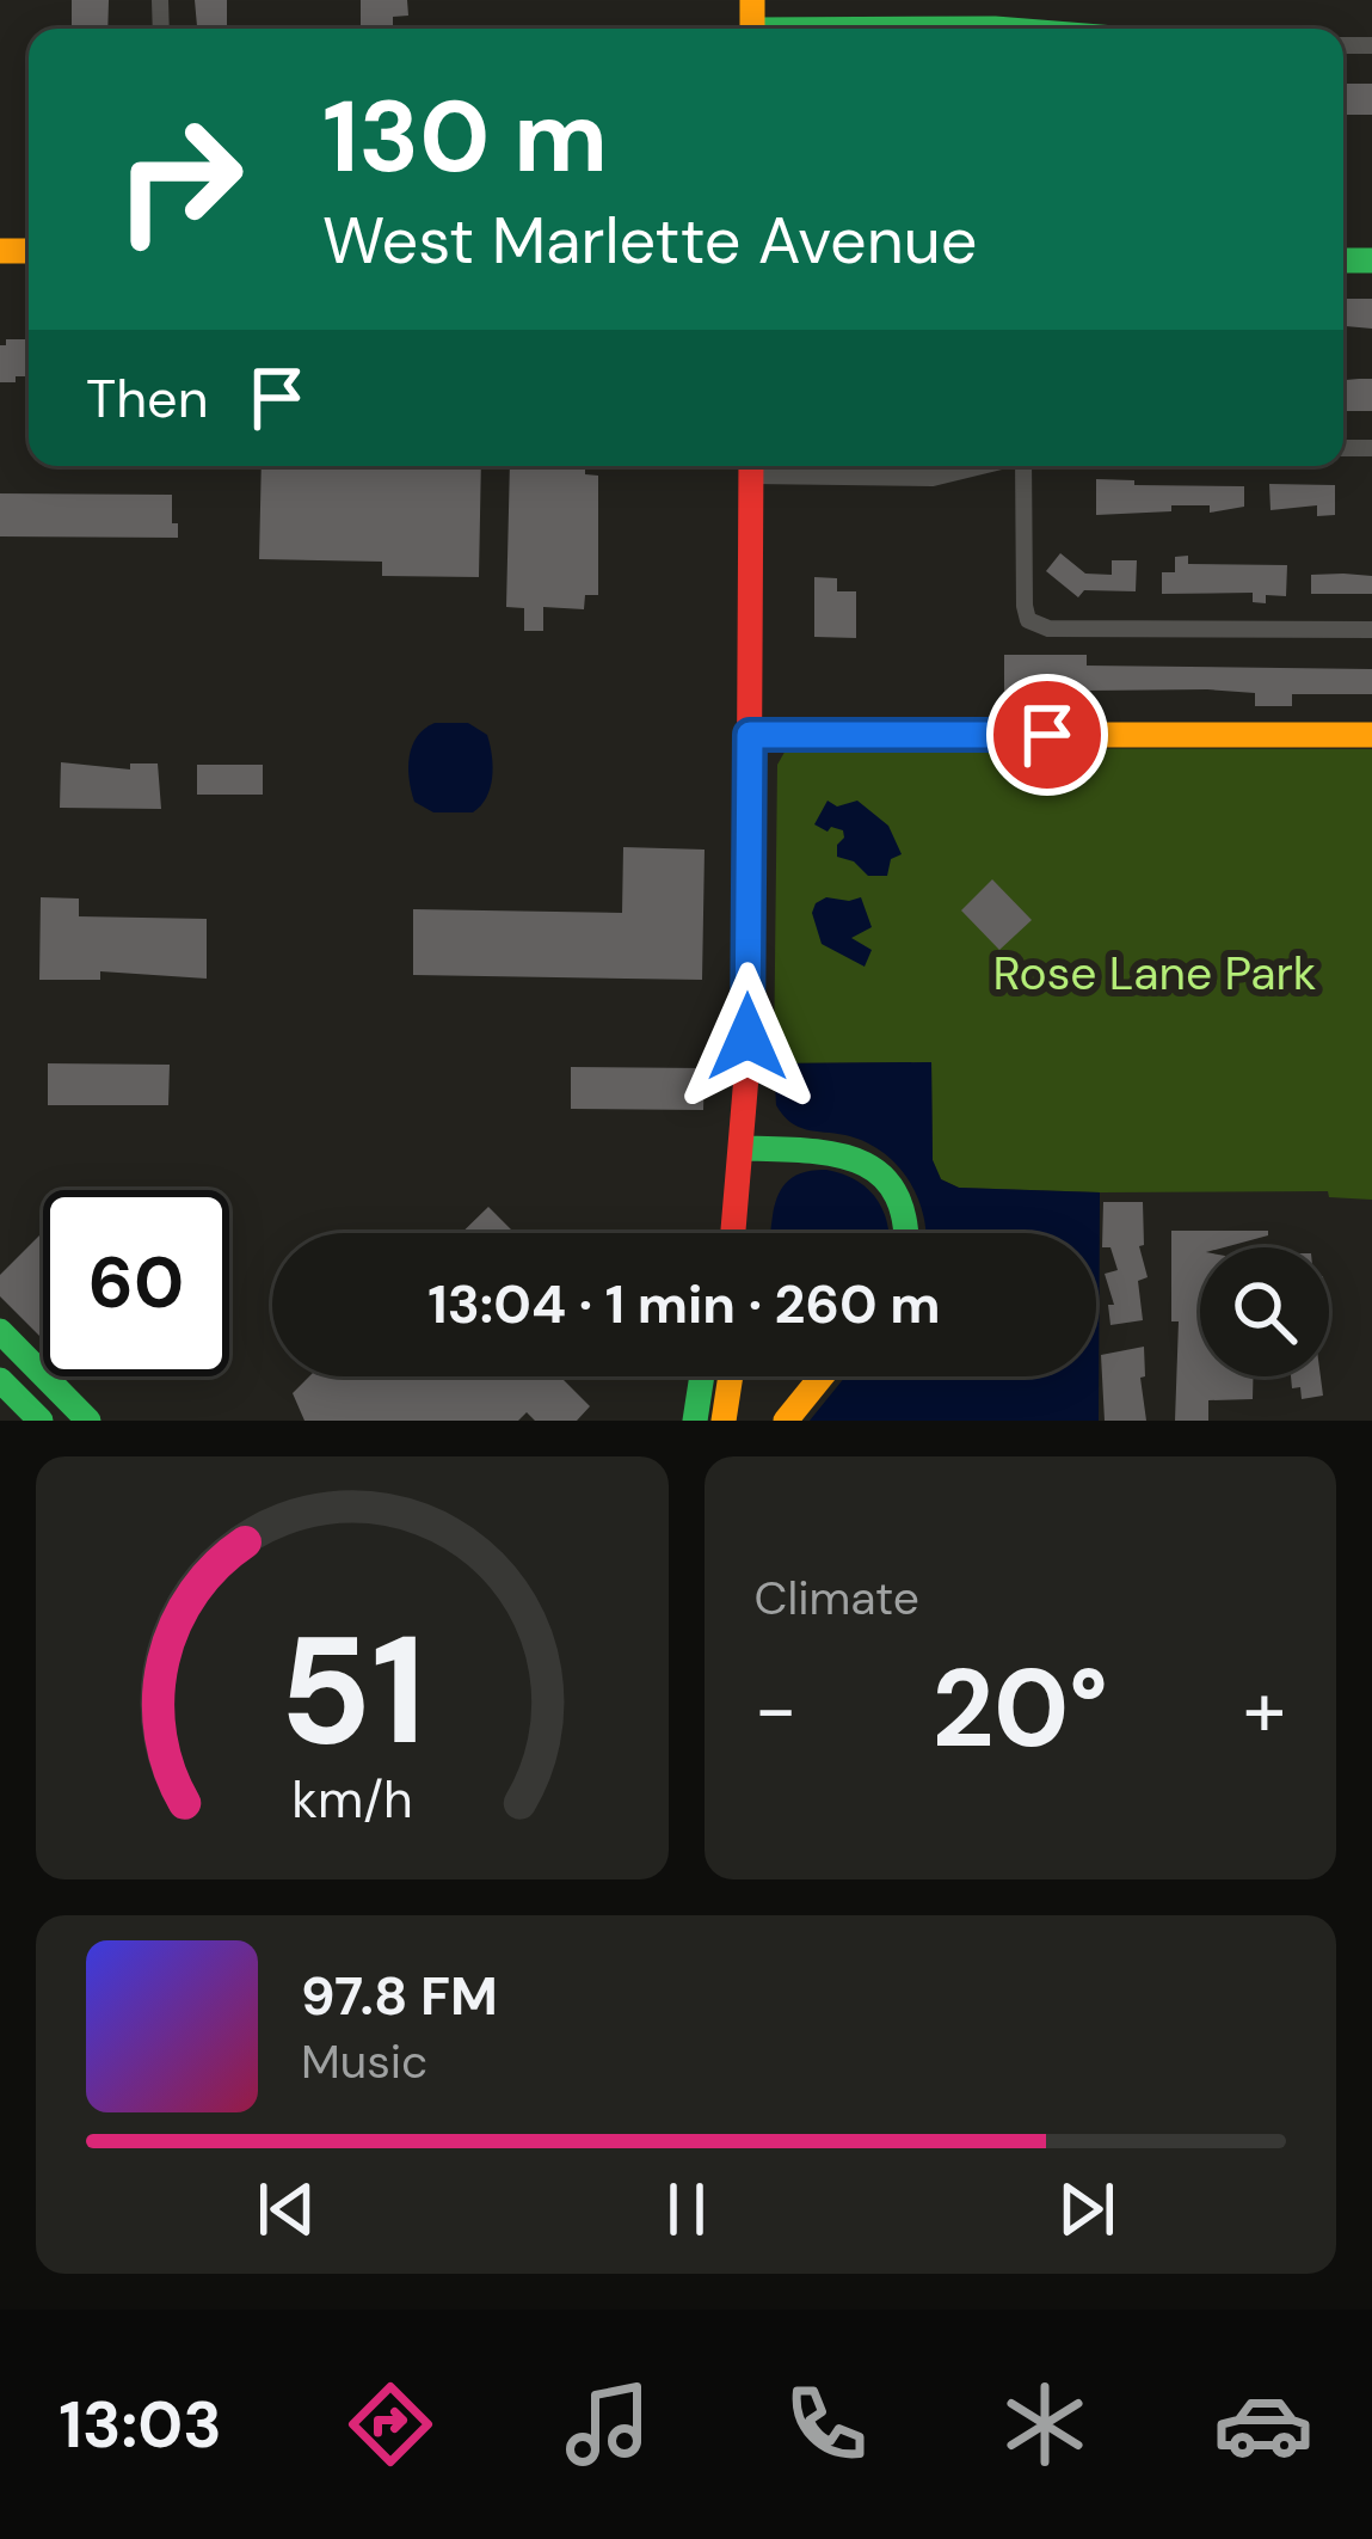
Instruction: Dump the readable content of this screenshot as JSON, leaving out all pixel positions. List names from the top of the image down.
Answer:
{
  "parks": ["Rose Lane Park"],
  "page": {
    "turn": ["130 m", "West Marlette Avenue"],
    "then": "Then",
    "limit": "60",
    "trip": "13:04 · 1 min · 260 m",
    "tile": "Climate",
    "heat": ["−", "20°", "+"],
    "song": ["97.8 FM", "Music"],
    "tabs": "13:03",
    "gauge": ["51", "km/h"]
  }
}
